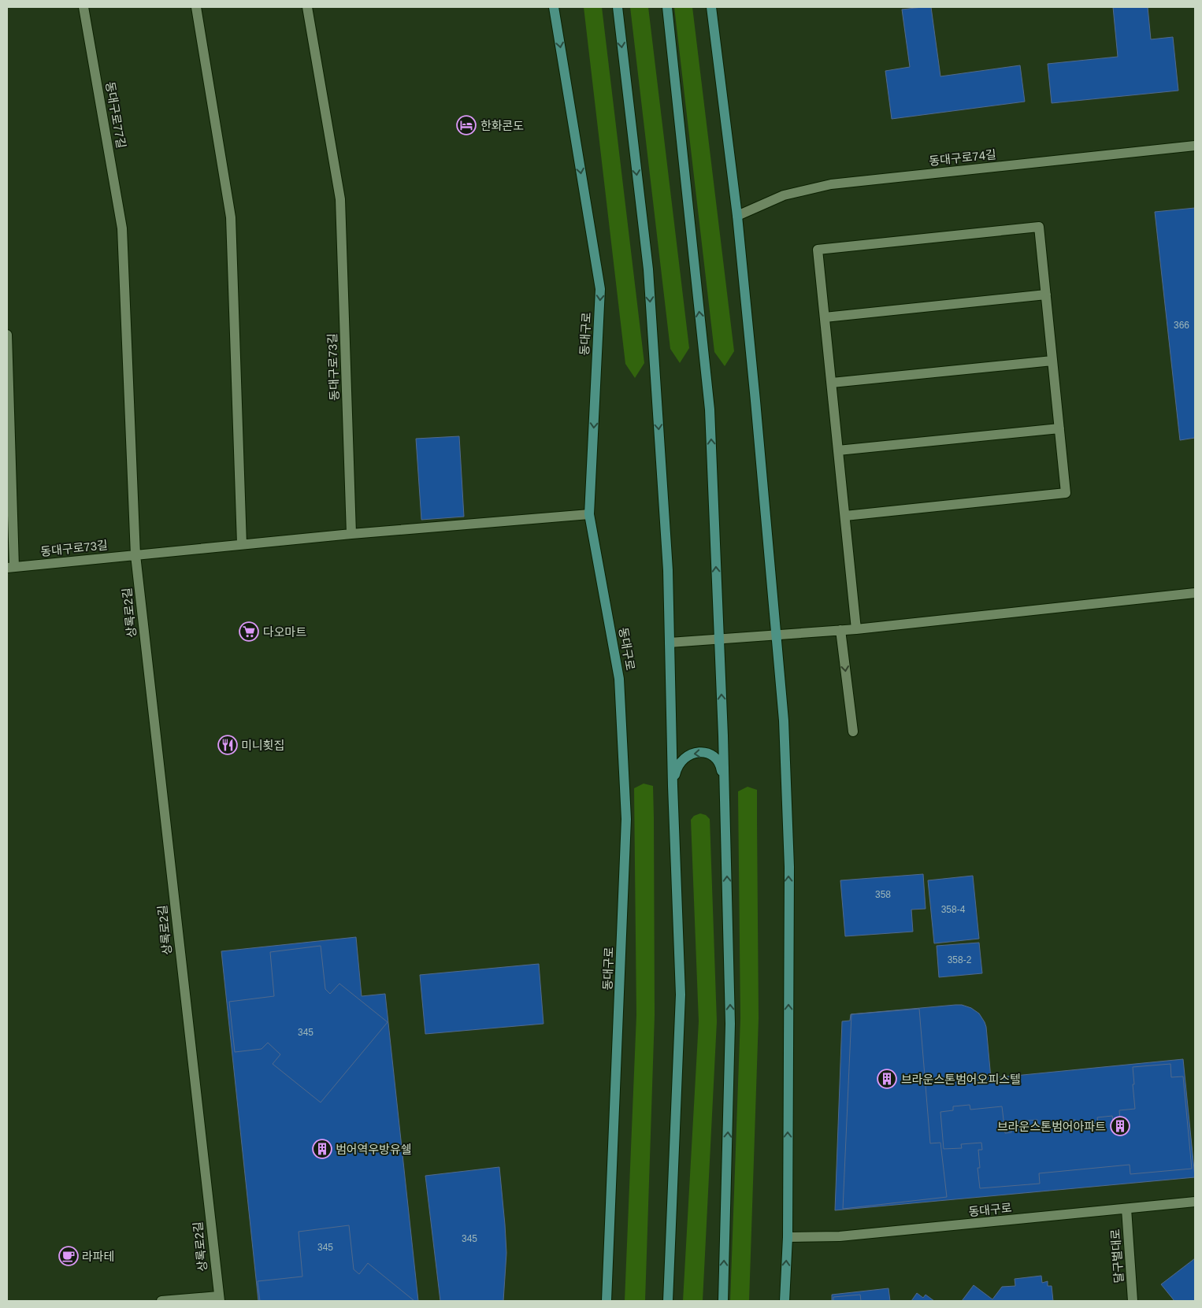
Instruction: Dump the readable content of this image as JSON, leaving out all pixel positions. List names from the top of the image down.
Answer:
{
  "streets": {
    "main road": ["동대구로"],
    "street": [
      "동대구로77길",
      "동대구로74길",
      "동대구로73길",
      "상록로2길",
      "달구벌대로"
    ]
  },
  "crossings": [
    ["동대구로77길", "동대구로73길"],
    ["동대구로77길", "상록로2길"],
    ["동대구로", "동대구로73길"],
    ["동대구로", "달구벌대로"],
    ["동대구로73길", "상록로2길"]
  ],
  "places": {
    "hotel": ["한화콘도"],
    "supermarket": ["다오마트"],
    "restaurant": ["미니횟집"],
    "building": ["브라운스톤범어오피스텔", "브라운스톤범어아파트", "범어역우방유쉘"],
    "cafe": ["라파테"]
  },
  "house_numbers": [
    "366",
    "358",
    "358-4",
    "358-2",
    "345",
    "345",
    "345"
  ]
}
